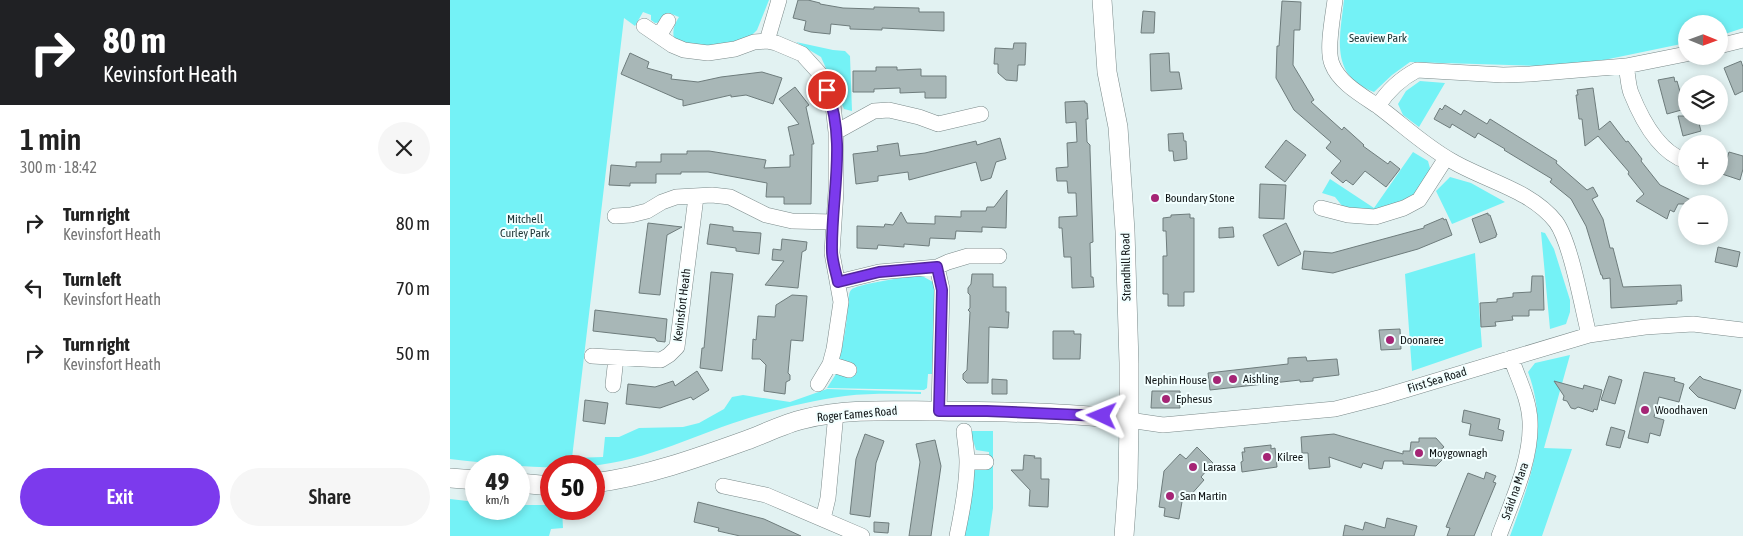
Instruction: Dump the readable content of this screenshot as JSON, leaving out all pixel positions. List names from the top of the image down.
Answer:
{
  "streets": {
    "main road": ["Strandhill Road", "Roger Eames Road"],
    "street": ["Kevinsfort Heath", "First Sea Road", "Sráid na Mara"]
  },
  "crossings": [
    ["Strandhill Road", "First Sea Road"],
    ["Strandhill Road", "Roger Eames Road"],
    ["First Sea Road", "Roger Eames Road"],
    ["First Sea Road", "Sráid na Mara"]
  ],
  "parks": ["Seaview Park", "Mitchell Curley Park"],
  "places": [
    "Boundary Stone",
    "Doonaree",
    "Aishling",
    "Nephin House",
    "Ephesus",
    "Woodhaven",
    "Moygownagh",
    "Kilree",
    "Larassa",
    "San Martin"
  ],
  "north": "right",
  "page": {
    "turn": ["80 m", "Kevinsfort Heath"],
    "map_buttons": ["+", "−"],
    "heading": ["1 min", "300 m · 18:42"],
    "list": [
      {
        "name": "Turn right",
        "note": "Kevinsfort Heath",
        "value": "80 m"
      },
      {
        "name": "Turn left",
        "note": "Kevinsfort Heath",
        "value": "70 m"
      },
      {
        "name": "Turn right",
        "note": "Kevinsfort Heath",
        "value": "50 m"
      }
    ],
    "speed": "49 km/h",
    "limit": "50",
    "buttons": ["Exit", "Share"]
  }
}
